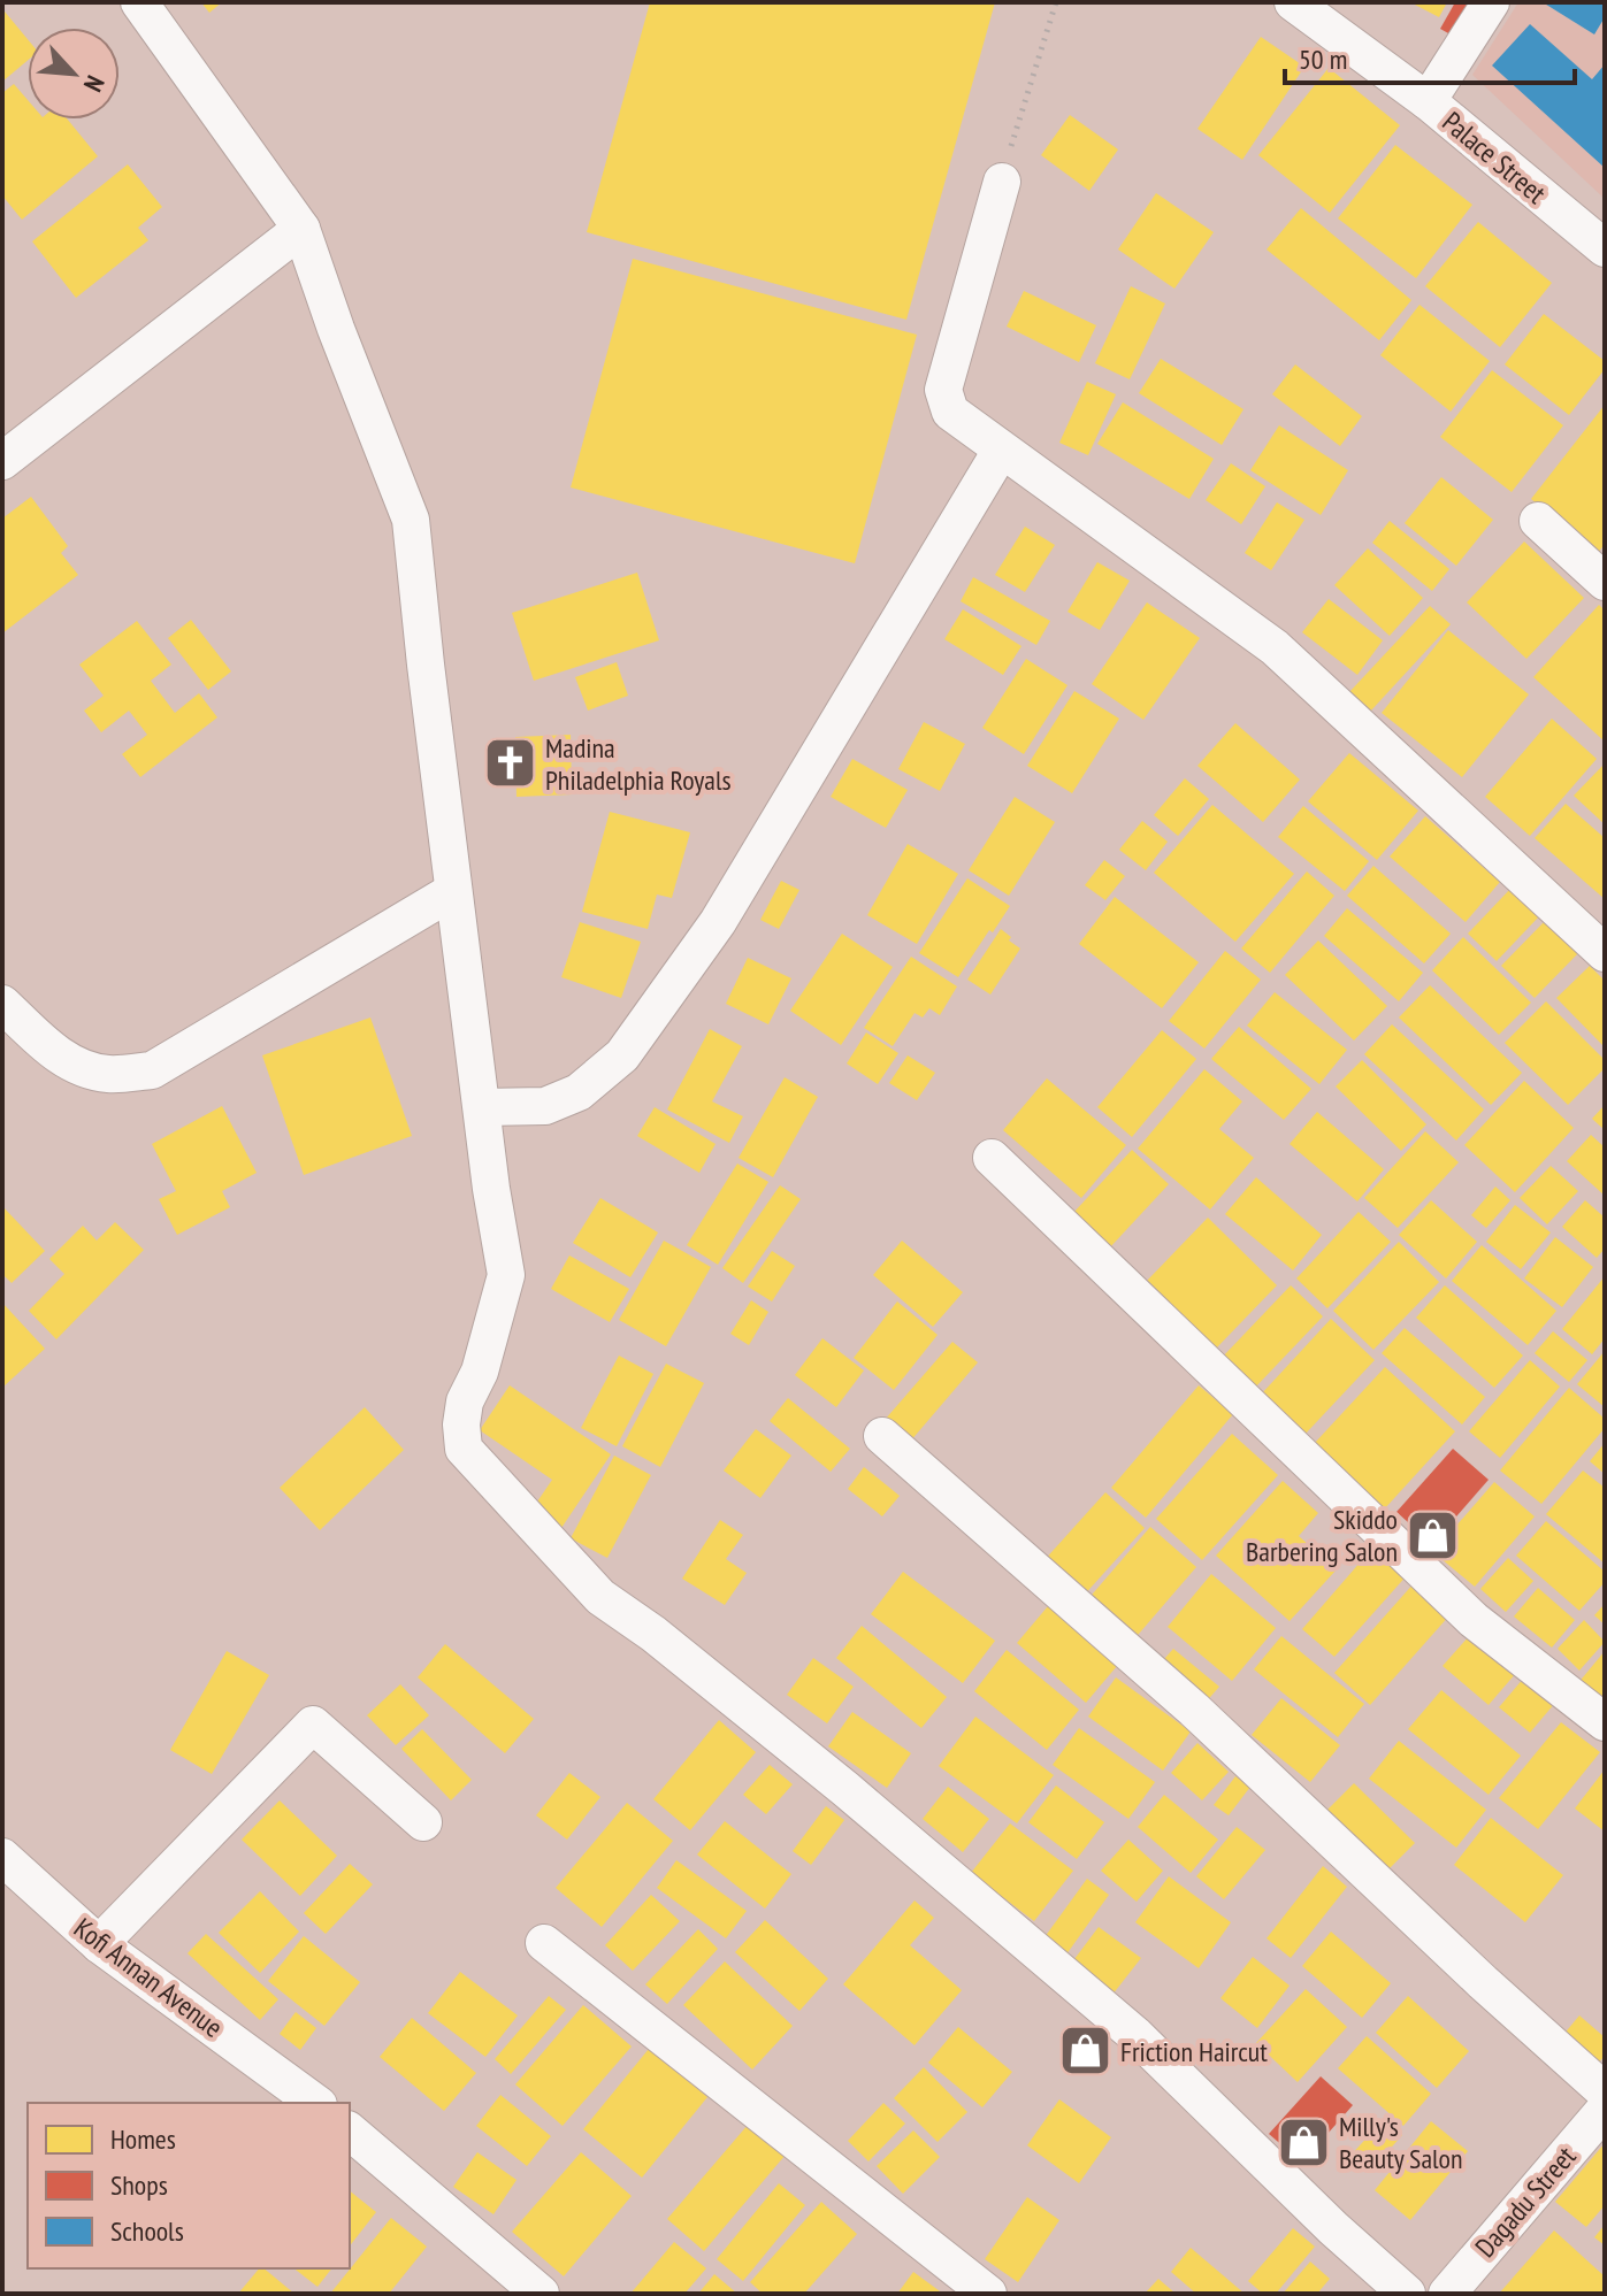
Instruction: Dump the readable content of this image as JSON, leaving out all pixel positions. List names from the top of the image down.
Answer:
{
  "streets": {
    "street": ["Palace Street", "Kofi Annan Avenue", "Dagadu Street"]
  },
  "places": {
    "church": ["Madina Philadelphia Royals"],
    "shop": ["Skiddo Barbering Salon", "Friction Haircut", "Milly's Beauty Salon"]
  },
  "legend": ["Homes", "Shops", "Schools"],
  "scale_bar": "50 m",
  "north": "bottom right"
}
